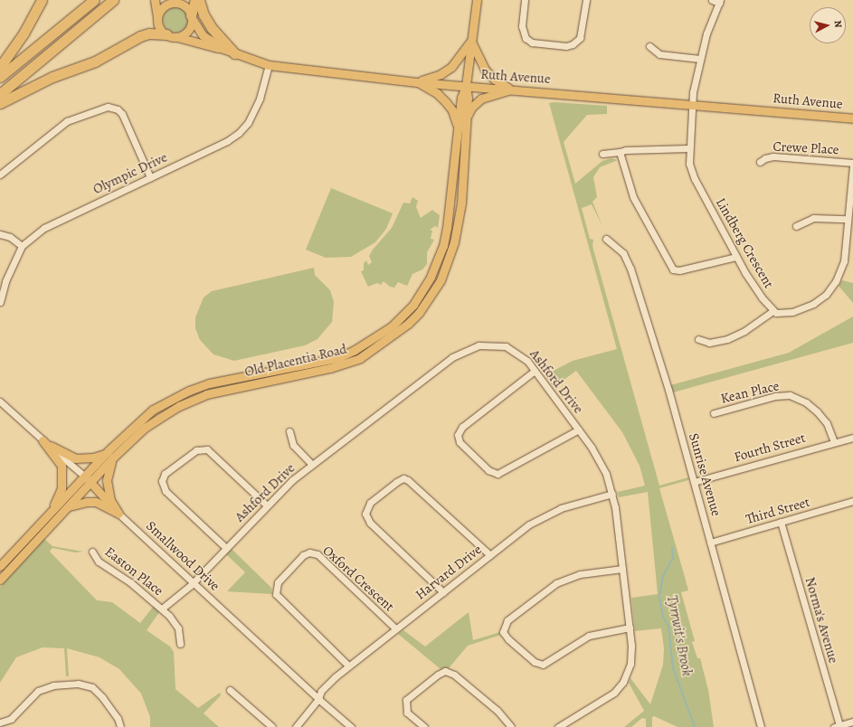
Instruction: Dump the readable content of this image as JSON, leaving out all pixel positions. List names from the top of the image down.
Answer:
{
  "streets": {
    "main road": ["Ruth Avenue", "Old Placentia Road", "Smallwood Drive"],
    "street": [
      "Crewe Place",
      "Olympic Drive",
      "Lindberg Crescent",
      "Ashford Drive",
      "Kean Place",
      "Fourth Street",
      "Sunrise Avenue",
      "Third Street",
      "Easton Place",
      "Harvard Drive",
      "Oxford Crescent",
      "Norma's Avenue"
    ]
  },
  "crossings": [
    ["Ruth Avenue", "Olympic Drive"],
    ["Ruth Avenue", "Lindberg Crescent"],
    ["Ruth Avenue", "Old Placentia Road"],
    ["Old Placentia Road", "Smallwood Drive"],
    ["Ashford Drive", "Smallwood Drive"],
    ["Ashford Drive", "Easton Place"],
    ["Ashford Drive", "Harvard Drive"],
    ["Kean Place", "Fourth Street"],
    ["Fourth Street", "Sunrise Avenue"],
    ["Sunrise Avenue", "Third Street"],
    ["Third Street", "Norma's Avenue"],
    ["Smallwood Drive", "Easton Place"],
    ["Smallwood Drive", "Harvard Drive"],
    ["Harvard Drive", "Oxford Crescent"]
  ],
  "water": ["Tyrrwit's Brook"],
  "north": "right"
}
